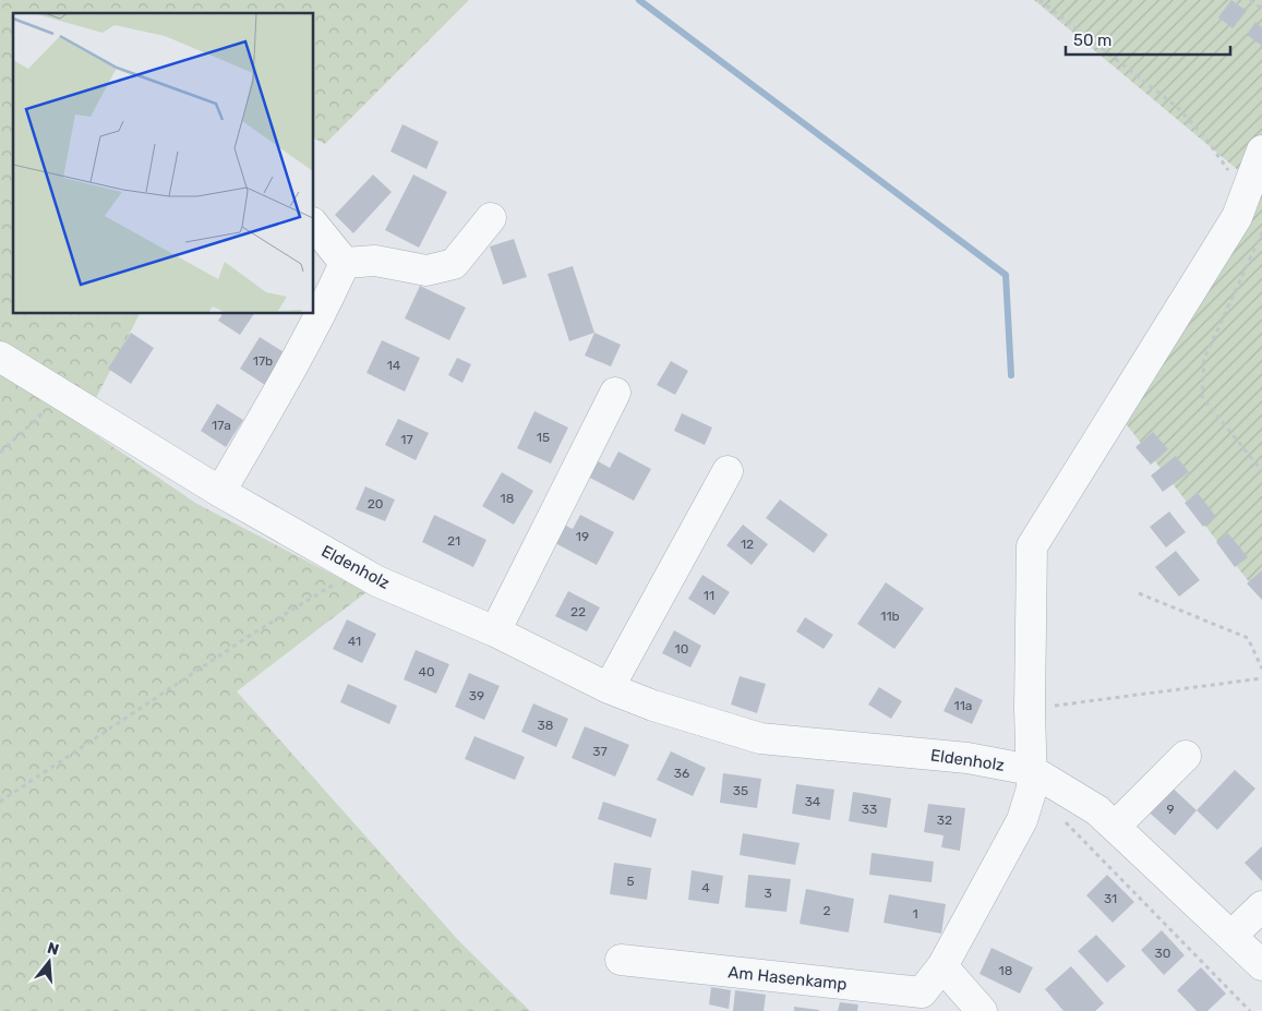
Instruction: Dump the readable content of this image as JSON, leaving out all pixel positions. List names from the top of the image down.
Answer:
{
  "streets": {
    "street": ["Eldenholz", "Am Hasenkamp"]
  },
  "crossings": [
    ["Eldenholz", "Am Hasenkamp"]
  ],
  "house_numbers": [
    "17b",
    "14",
    "17a",
    "15",
    "17",
    "18",
    "20",
    "19",
    "21",
    "12",
    "11",
    "22",
    "11b",
    "41",
    "10",
    "40",
    "39",
    "11a",
    "38",
    "37",
    "36",
    "35",
    "34",
    "33",
    "9",
    "32",
    "5",
    "4",
    "3",
    "31",
    "2",
    "1",
    "30",
    "18"
  ],
  "scale_bar": "50 m",
  "north": "top"
}
